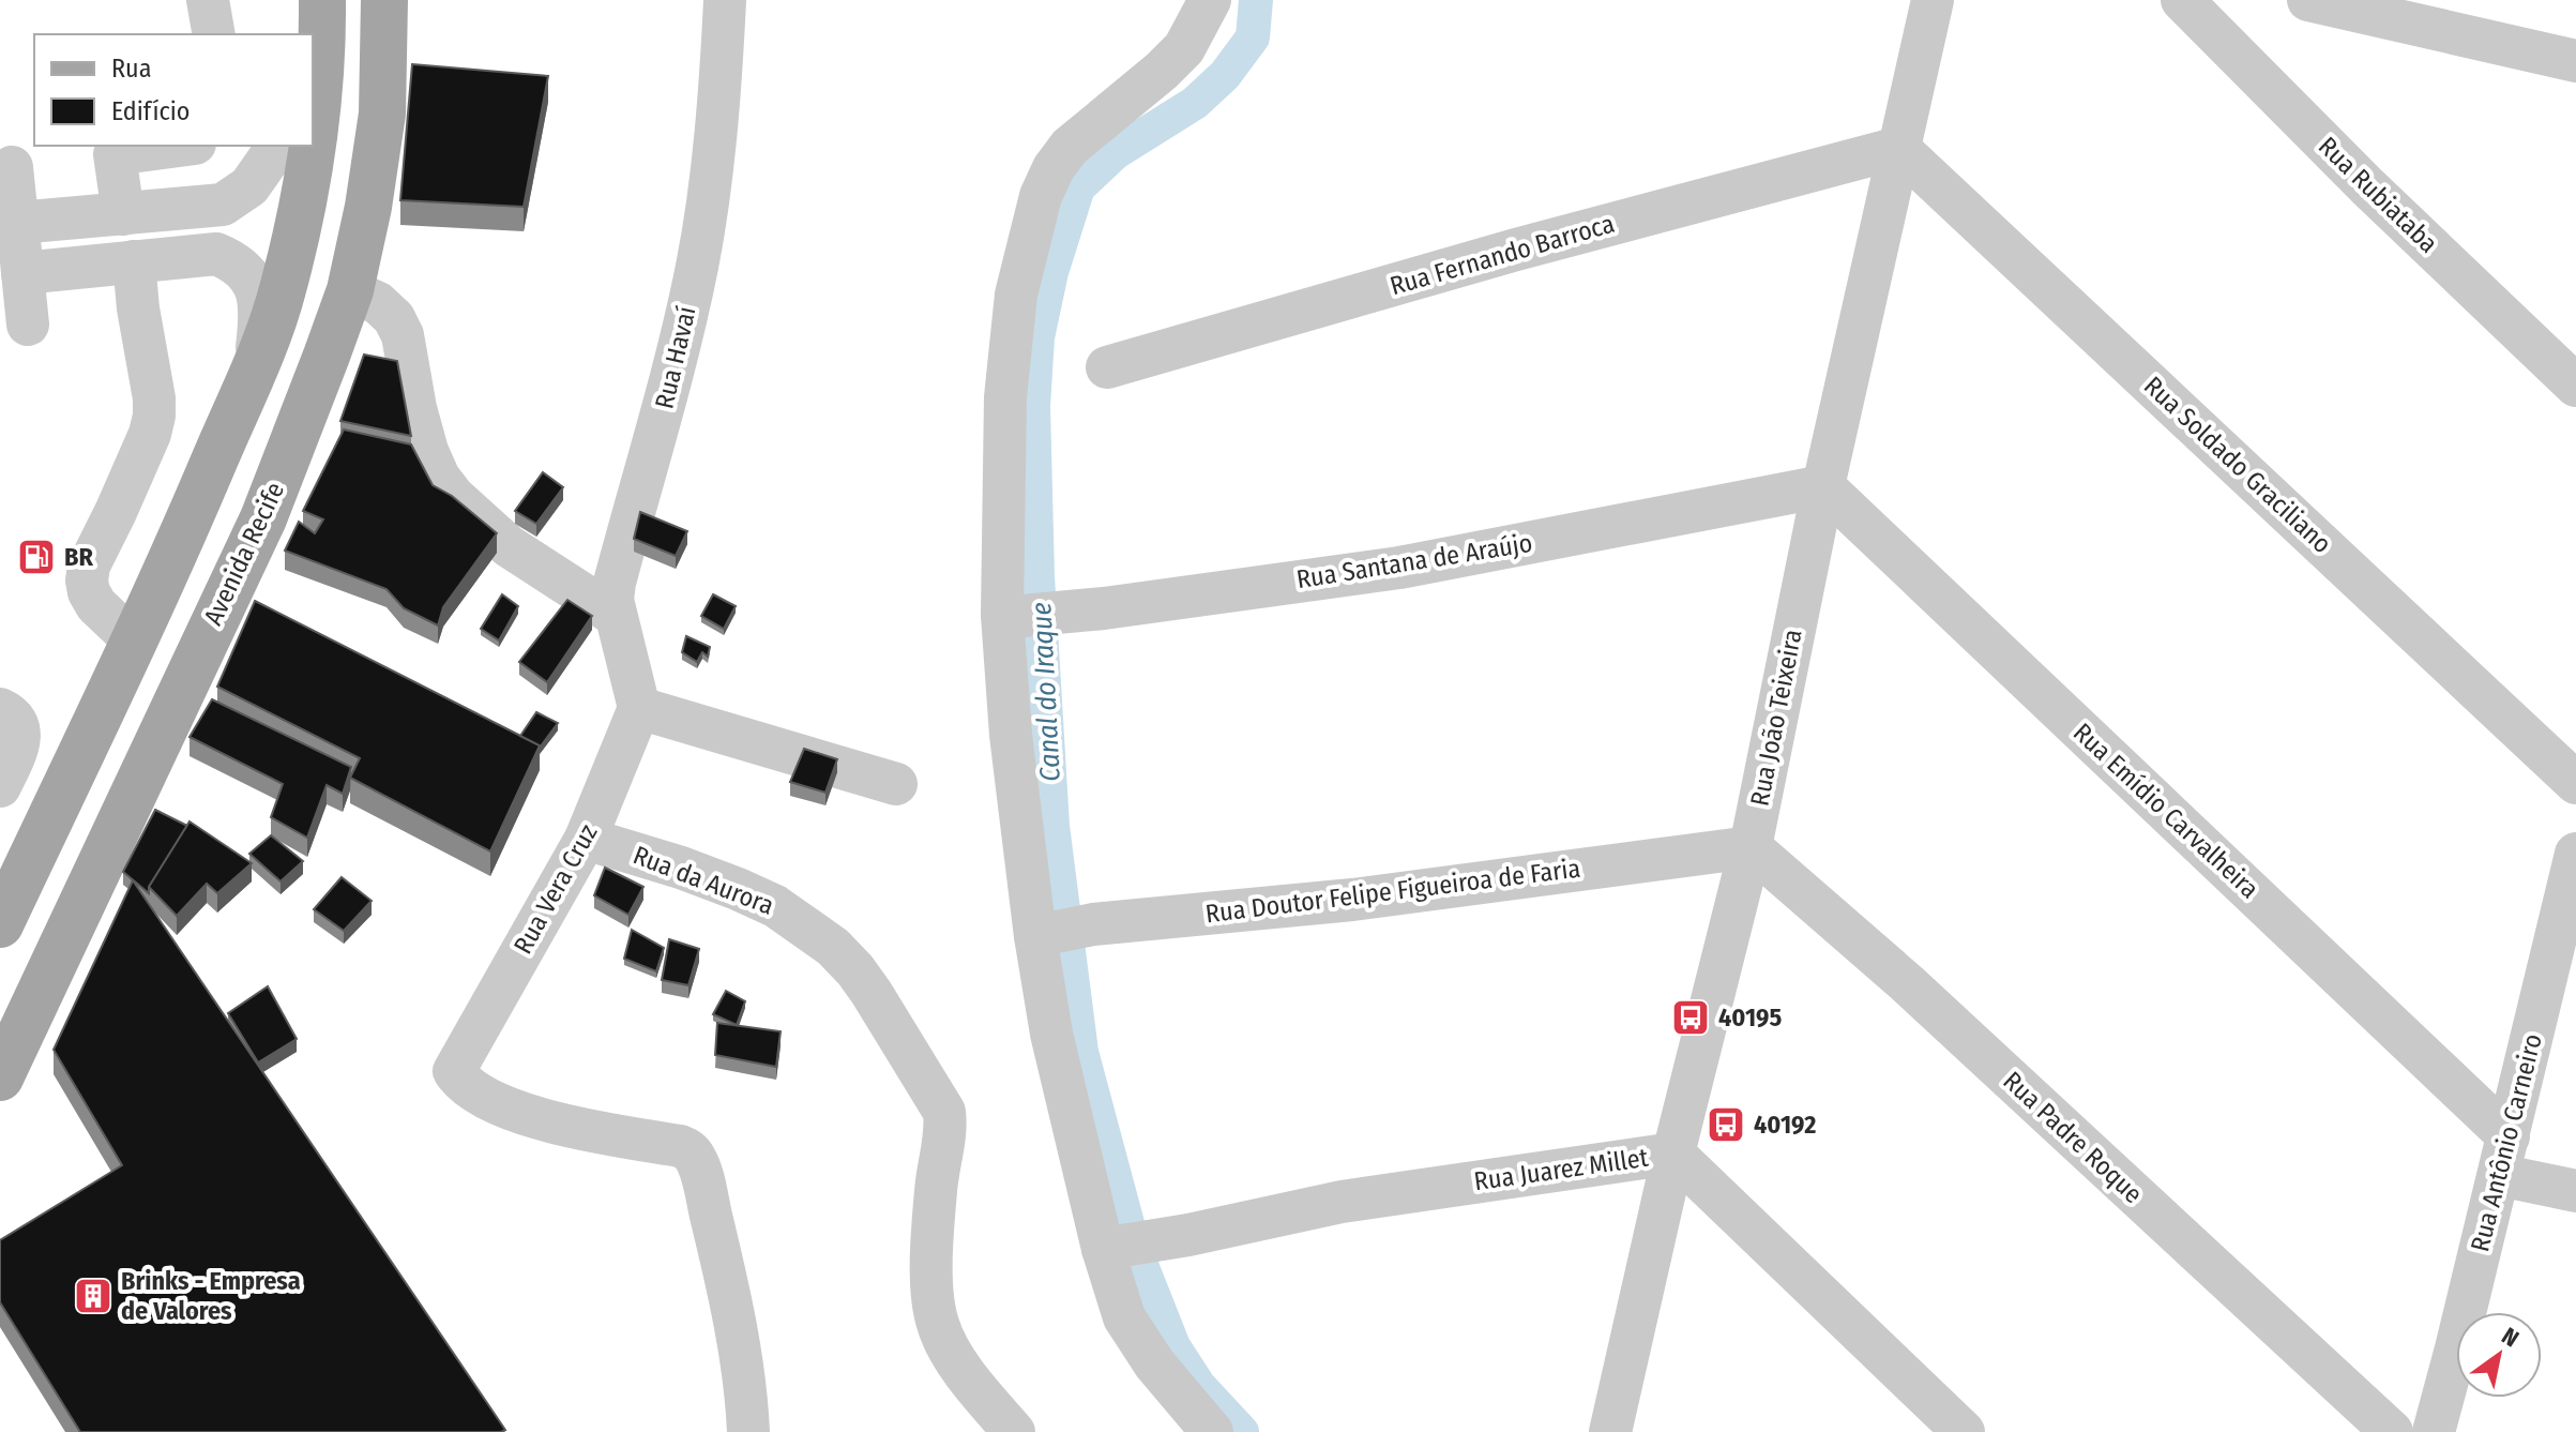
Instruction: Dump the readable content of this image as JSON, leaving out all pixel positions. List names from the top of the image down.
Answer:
{
  "streets": {
    "main road": ["Avenida Recife"],
    "street": [
      "Rua Rubiataba",
      "Rua Fernando Barroca",
      "Rua Havaí",
      "Rua Soldado Graciliano",
      "Rua Santana de Araújo",
      "Rua João Teixeira",
      "Rua Emídio Carvalheira",
      "Rua da Aurora",
      "Rua Vera Cruz",
      "Rua Doutor Felipe Figueiroa de Faria",
      "Rua Padre Roque",
      "Rua Antônio Carneiro",
      "Rua Juarez Millet"
    ]
  },
  "crossings": [
    ["Rua Fernando Barroca", "Rua Soldado Graciliano"],
    ["Rua Fernando Barroca", "Rua João Teixeira"],
    ["Rua Havaí", "Rua Vera Cruz"],
    ["Rua Soldado Graciliano", "Rua João Teixeira"],
    ["Rua Santana de Araújo", "Rua João Teixeira"],
    ["Rua Santana de Araújo", "Rua Emídio Carvalheira"],
    ["Rua João Teixeira", "Rua Emídio Carvalheira"],
    ["Rua João Teixeira", "Rua Doutor Felipe Figueiroa de Faria"],
    ["Rua João Teixeira", "Rua Padre Roque"],
    ["Rua João Teixeira", "Rua Juarez Millet"],
    ["Rua Emídio Carvalheira", "Rua Antônio Carneiro"],
    ["Rua da Aurora", "Rua Vera Cruz"],
    ["Rua Doutor Felipe Figueiroa de Faria", "Rua Padre Roque"]
  ],
  "water": ["Canal do Iraque"],
  "places": {
    "fuel station": ["BR"],
    "bus stop": ["40195", "40192"],
    "building": ["Brinks - Empresa de Valores"]
  },
  "legend": ["Rua", "Edifício"],
  "north": "top right"
}
